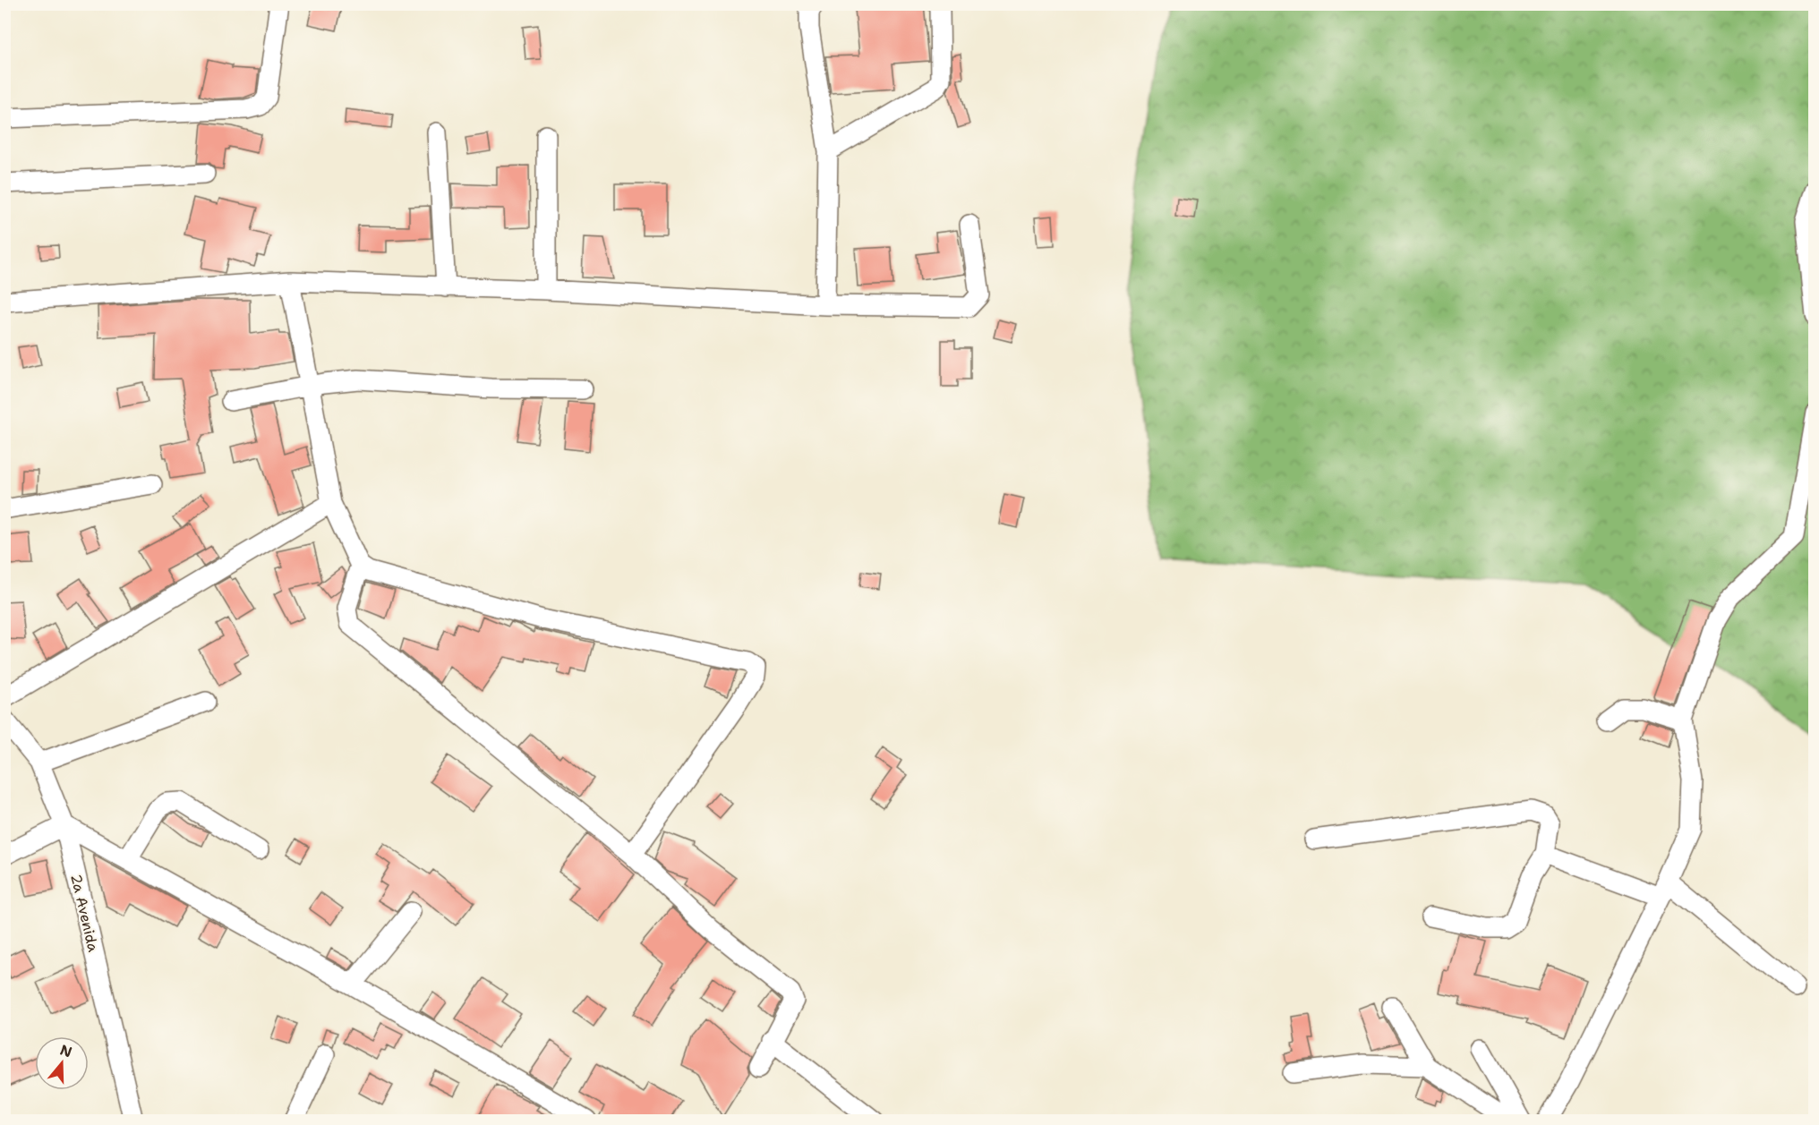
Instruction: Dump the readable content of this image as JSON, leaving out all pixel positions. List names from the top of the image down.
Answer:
{
  "streets": {
    "street": ["2a Avenida"]
  },
  "north": "top"
}
